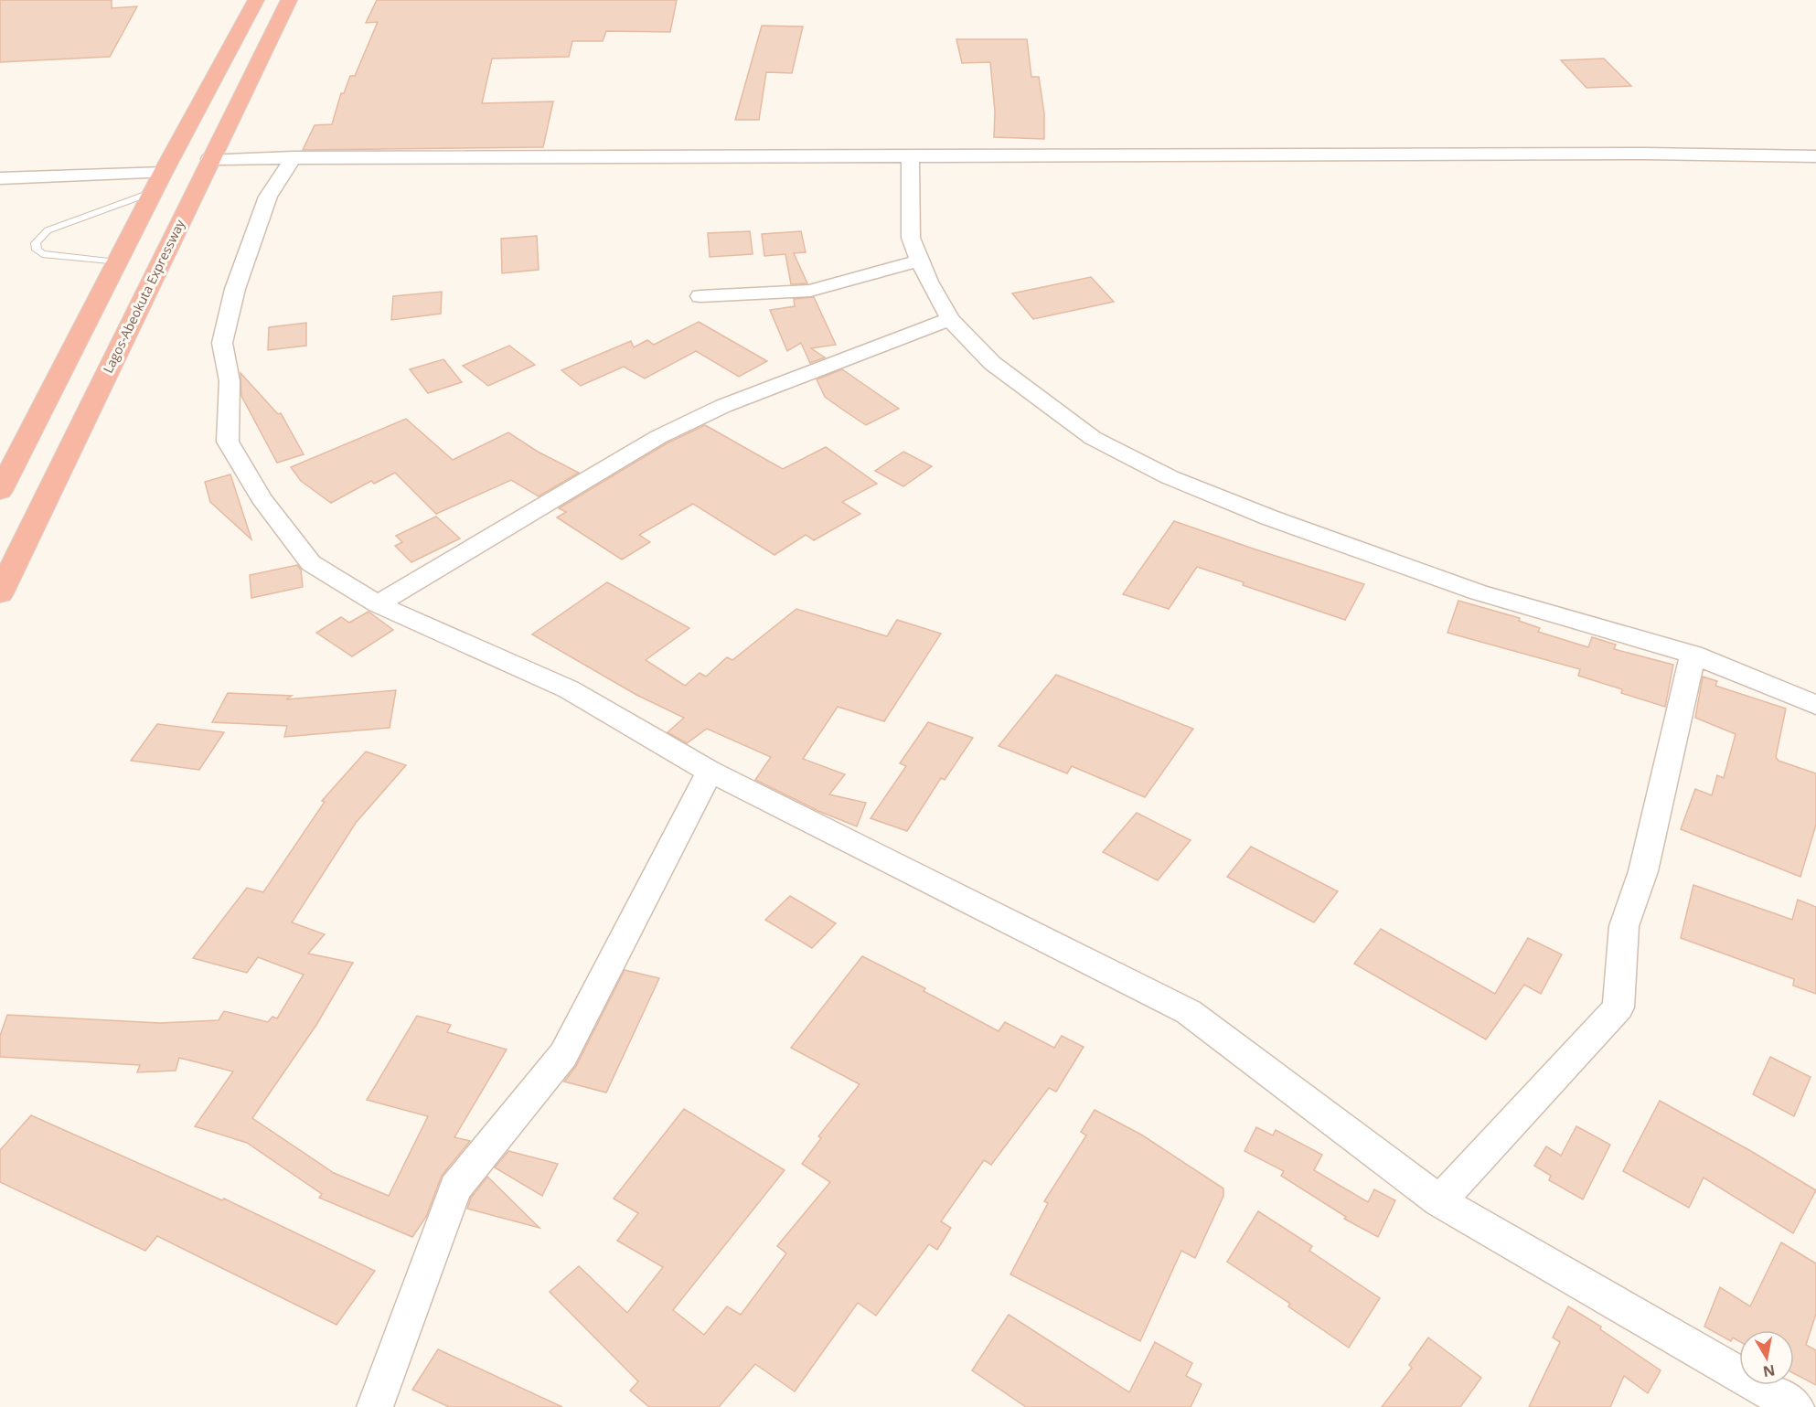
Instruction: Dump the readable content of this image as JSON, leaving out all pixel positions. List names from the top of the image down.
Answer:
{
  "streets": {
    "highway": ["Lagos-Abeokuta Expressway"]
  },
  "north": "bottom"
}
